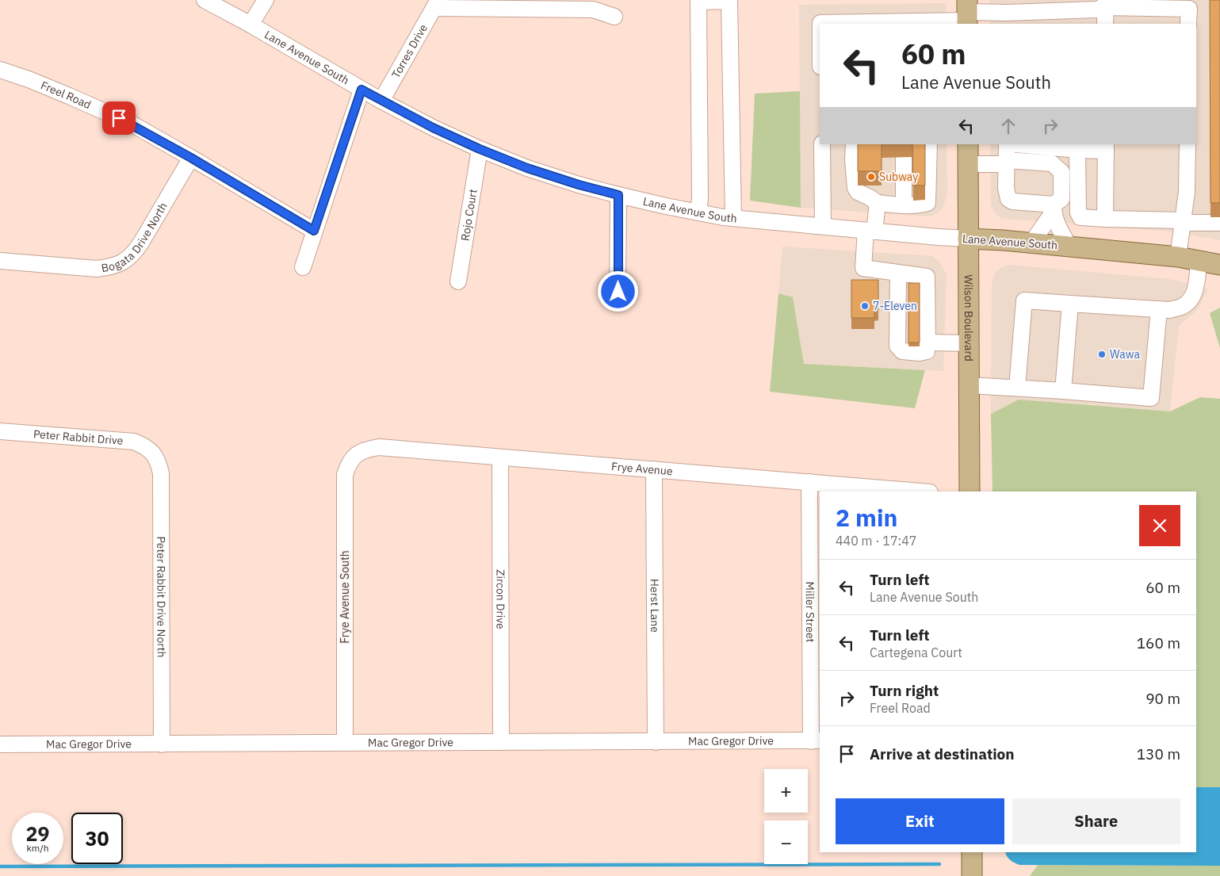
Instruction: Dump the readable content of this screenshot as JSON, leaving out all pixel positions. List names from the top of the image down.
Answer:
{
  "streets": {
    "main road": ["Lane Avenue South", "Wilson Boulevard"],
    "street": [
      "Torres Drive",
      "Freel Road",
      "Rojo Court",
      "Bogata Drive North",
      "Peter Rabbit Drive",
      "Frye Avenue",
      "Frye Avenue South",
      "Peter Rabbit Drive North",
      "Zircon Drive",
      "Herst Lane",
      "Miller Street",
      "Mac Gregor Drive"
    ]
  },
  "crossings": [
    ["Torres Drive", "Lane Avenue South"],
    ["Lane Avenue South", "Rojo Court"],
    ["Lane Avenue South", "Wilson Boulevard"],
    ["Freel Road", "Bogata Drive North"],
    ["Peter Rabbit Drive", "Peter Rabbit Drive North"],
    ["Frye Avenue", "Frye Avenue South"],
    ["Frye Avenue", "Zircon Drive"],
    ["Frye Avenue", "Herst Lane"],
    ["Frye Avenue", "Miller Street"],
    ["Frye Avenue South", "Mac Gregor Drive"],
    ["Peter Rabbit Drive North", "Mac Gregor Drive"],
    ["Zircon Drive", "Mac Gregor Drive"],
    ["Herst Lane", "Mac Gregor Drive"],
    ["Miller Street", "Mac Gregor Drive"]
  ],
  "places": ["Subway", "7-Eleven", "Wawa"],
  "page": {
    "turn": ["60 m", "Lane Avenue South"],
    "heading": ["2 min", "440 m · 17:47"],
    "list": [
      {
        "name": "Turn left",
        "note": "Lane Avenue South",
        "value": "60 m"
      },
      {
        "name": "Turn left",
        "note": "Cartegena Court",
        "value": "160 m"
      },
      {
        "name": "Turn right",
        "note": "Freel Road",
        "value": "90 m"
      },
      {
        "name": "Arrive at destination",
        "value": "130 m"
      }
    ],
    "map_buttons": ["+", "−"],
    "buttons": ["Exit", "Share"],
    "speed": "29 km/h",
    "limit": "30"
  }
}
